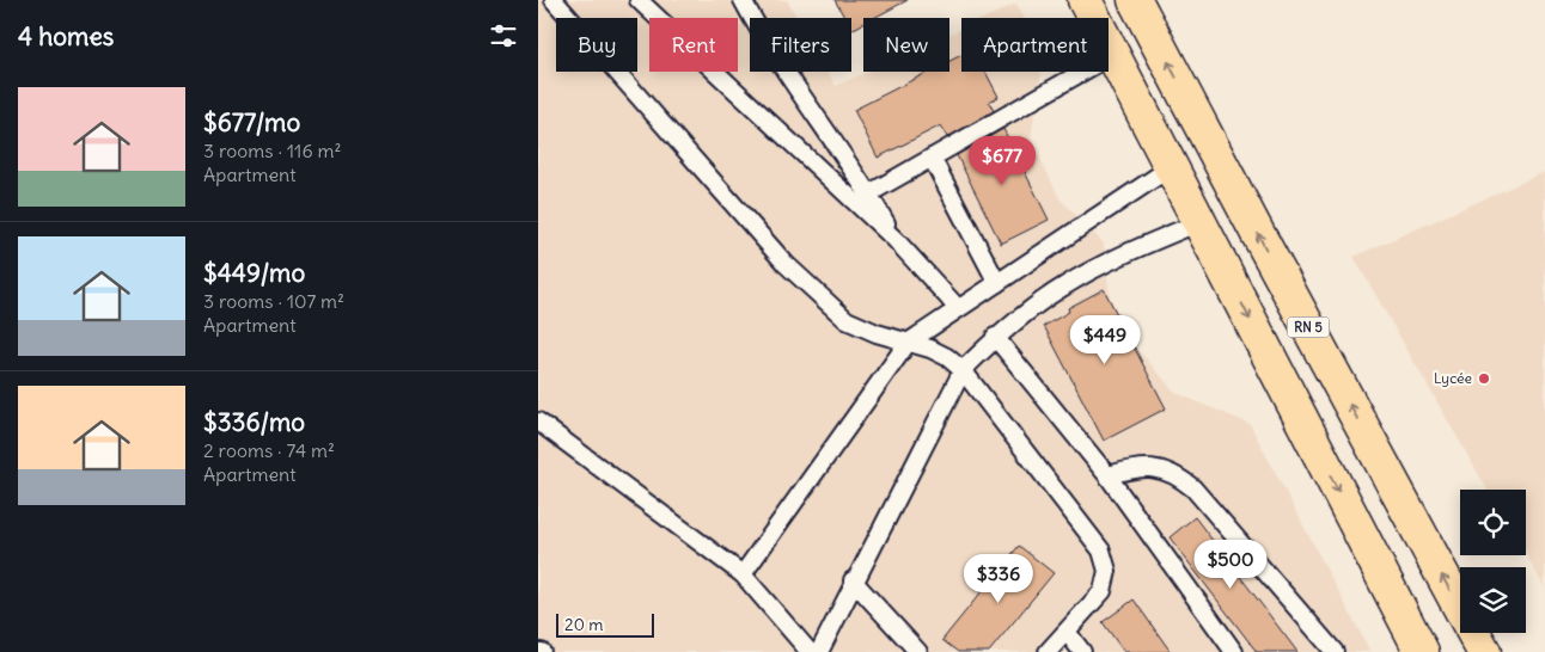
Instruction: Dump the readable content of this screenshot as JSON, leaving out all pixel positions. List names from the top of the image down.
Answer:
{
  "streets": {
    "highway": ["RN 5"]
  },
  "places": ["Lycée"],
  "scale_bar": "20 m",
  "page": {
    "heading": "4 homes",
    "chip": [
      "Buy",
      "Rent",
      "Filters",
      "New",
      "Apartment"
    ],
    "list": [
      {
        "name": "$677/mo",
        "note": "3 rooms · 116 m² · Apartment"
      },
      {
        "name": "$449/mo",
        "note": "3 rooms · 107 m² · Apartment"
      },
      {
        "name": "$336/mo",
        "note": "2 rooms · 74 m² · Apartment"
      }
    ],
    "price": [
      "$677",
      "$449",
      "$500",
      "$336"
    ],
    "scale": "20 m"
  }
}
